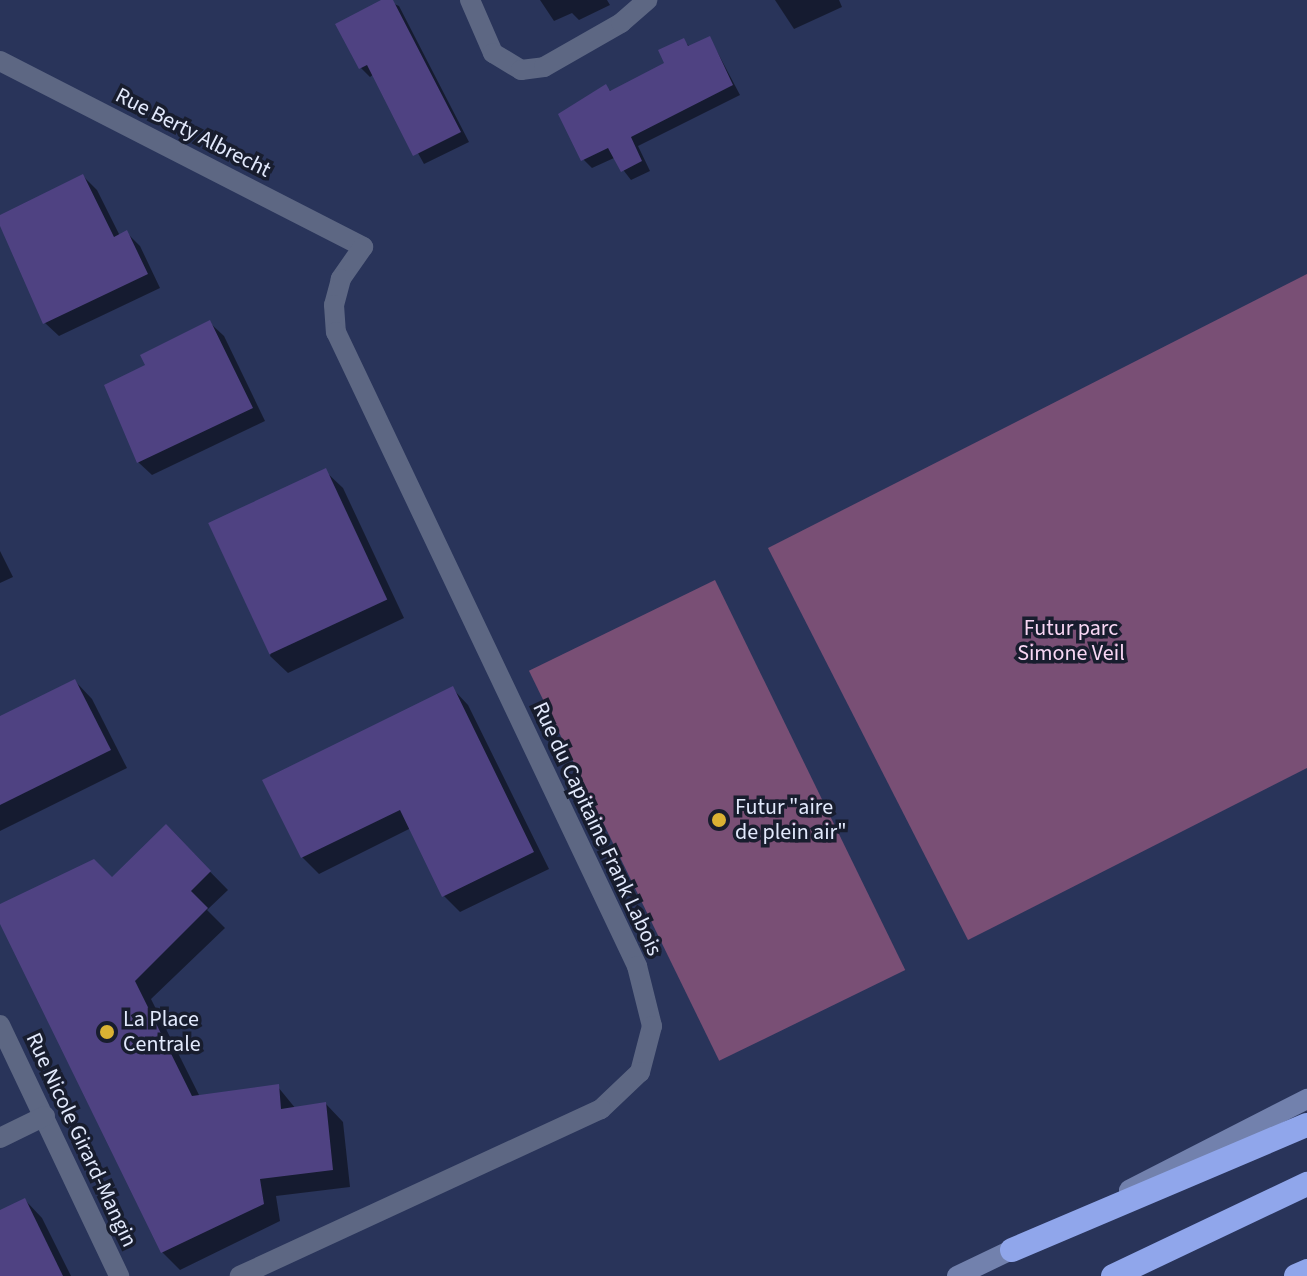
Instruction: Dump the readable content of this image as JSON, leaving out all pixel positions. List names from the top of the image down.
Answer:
{
  "streets": {
    "street": ["Rue Berty Albrecht", "Rue du Capitaine Frank Labois", "Rue Nicole Girard-Mangin"]
  },
  "crossings": [
    ["Rue Berty Albrecht", "Rue du Capitaine Frank Labois"]
  ],
  "parks": ["Futur parc Simone Veil"],
  "places": ["Futur \"aire de plein air\"", "La Place Centrale"]
}
